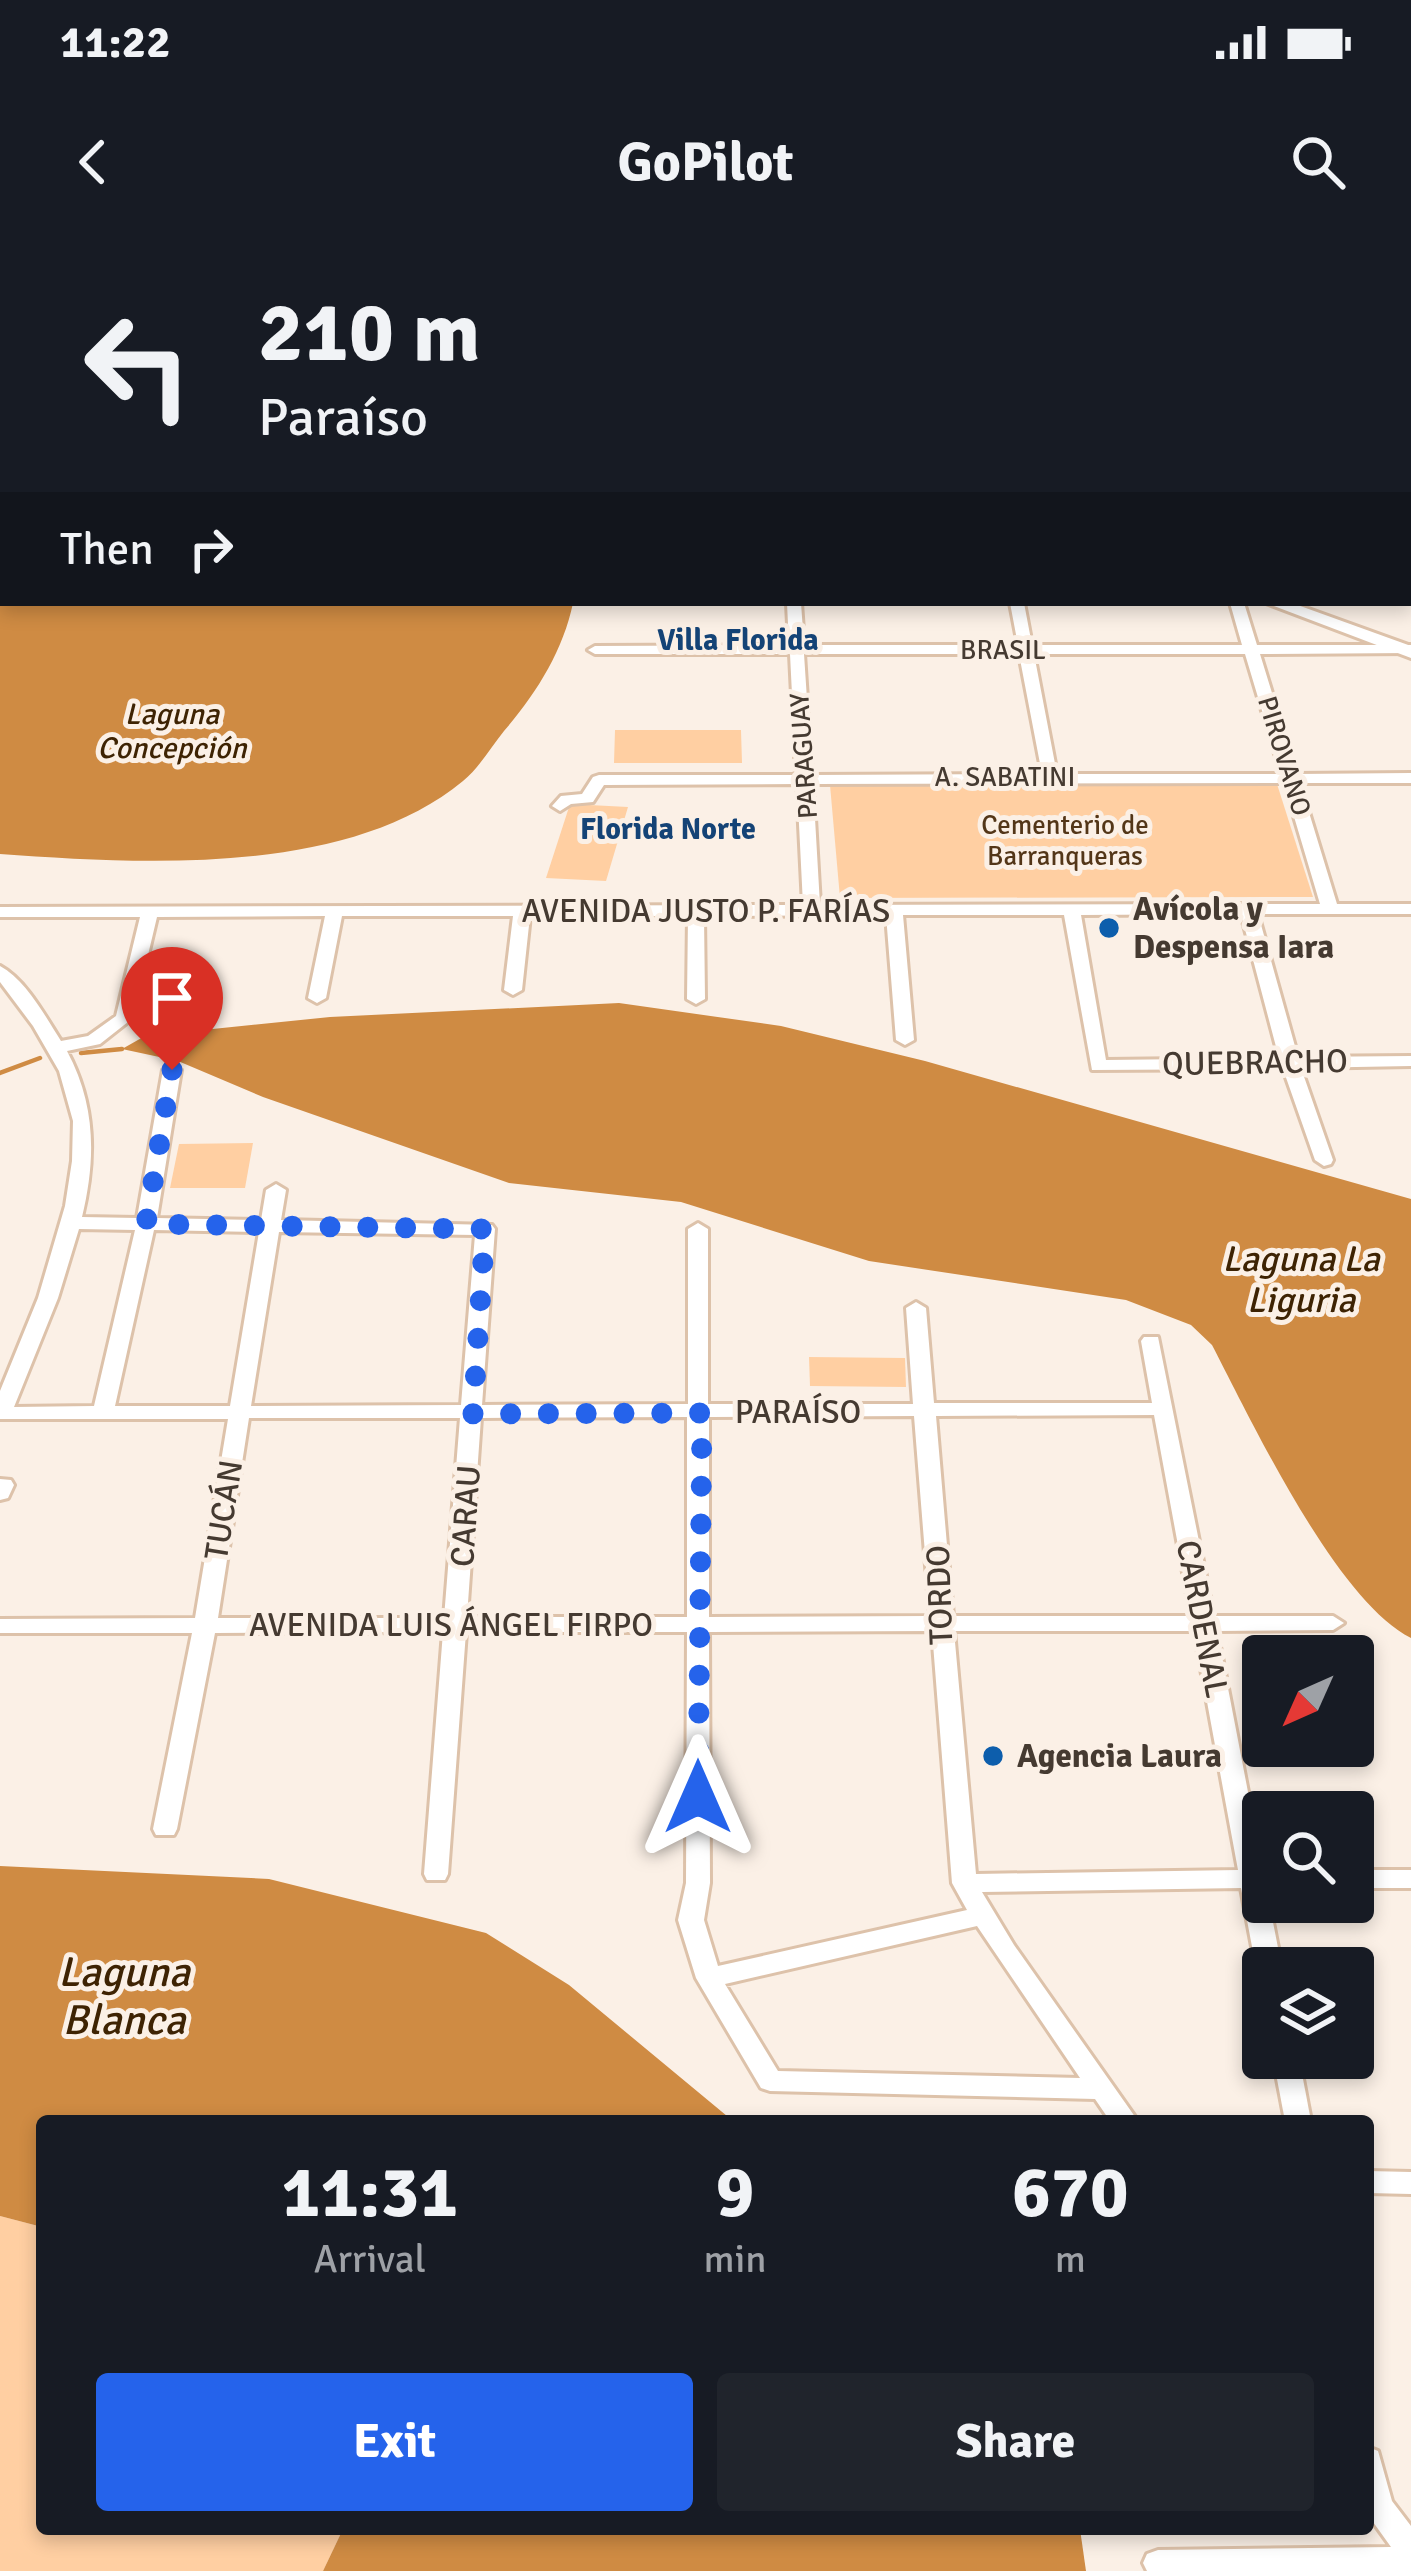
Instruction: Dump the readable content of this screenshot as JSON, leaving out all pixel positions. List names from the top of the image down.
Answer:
{
  "streets": {
    "street": [
      "BRASIL",
      "PARAGUAY",
      "PIROVANO",
      "A. SABATINI",
      "AVENIDA JUSTO P. FARÍAS",
      "QUEBRACHO",
      "PARAÍSO",
      "TUCÁN",
      "CARAU",
      "TORDO",
      "CARDENAL",
      "AVENIDA LUIS ÁNGEL FIRPO"
    ]
  },
  "crossings": [
    ["BRASIL", "PARAGUAY"],
    ["BRASIL", "PIROVANO"],
    ["PARAGUAY", "A. SABATINI"],
    ["PARAGUAY", "AVENIDA JUSTO P. FARÍAS"],
    ["PIROVANO", "A. SABATINI"],
    ["PIROVANO", "AVENIDA JUSTO P. FARÍAS"],
    ["AVENIDA JUSTO P. FARÍAS", "QUEBRACHO"],
    ["PARAÍSO", "TUCÁN"],
    ["PARAÍSO", "CARAU"],
    ["PARAÍSO", "TORDO"],
    ["PARAÍSO", "CARDENAL"],
    ["TUCÁN", "CARAU"],
    ["TUCÁN", "AVENIDA LUIS ÁNGEL FIRPO"],
    ["CARAU", "AVENIDA LUIS ÁNGEL FIRPO"],
    ["TORDO", "AVENIDA LUIS ÁNGEL FIRPO"],
    ["CARDENAL", "AVENIDA LUIS ÁNGEL FIRPO"]
  ],
  "districts": ["Villa Florida", "Florida Norte"],
  "water": ["Laguna Concepción", "Laguna La Liguria", "Laguna Blanca"],
  "parks": ["Cementerio de Barranqueras"],
  "places": ["Avícola y Despensa Iara", "Agencia Laura"],
  "north": "bottom left",
  "page": {
    "status": "11:22",
    "header": "GoPilot",
    "turn": ["210 m", "Paraíso"],
    "then": "Then",
    "eta": [
      "11:31",
      "Arrival",
      "9",
      "min",
      "670",
      "m"
    ],
    "buttons": ["Exit", "Share"]
  }
}
